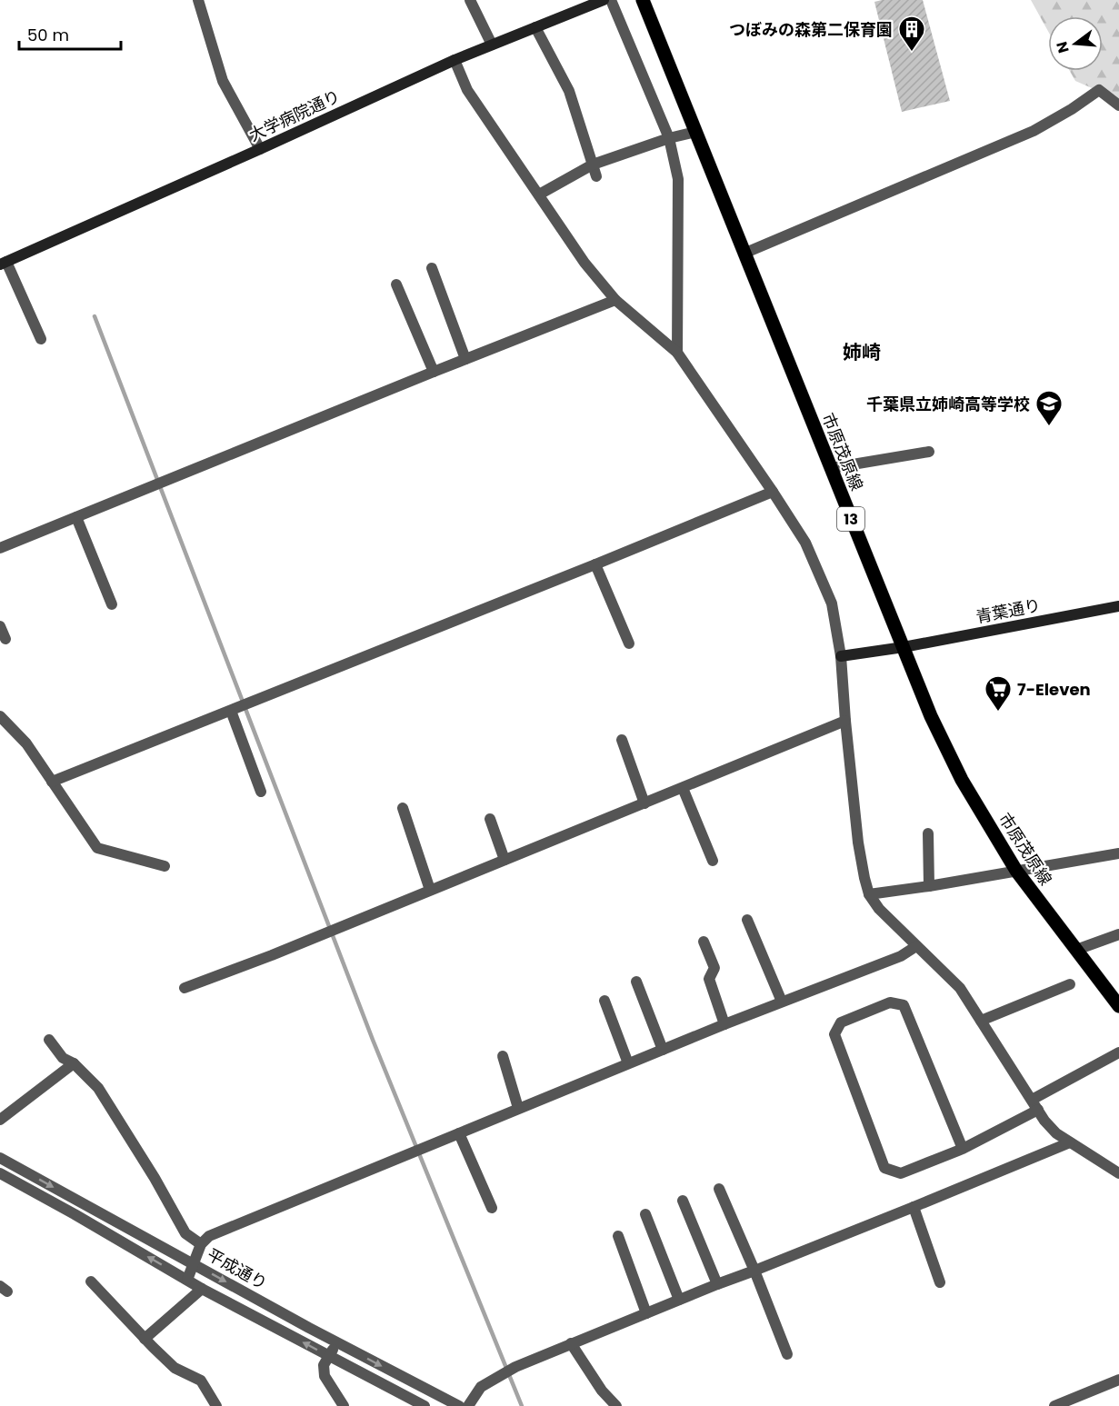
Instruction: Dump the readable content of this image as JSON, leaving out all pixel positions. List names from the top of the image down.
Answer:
{
  "streets": {
    "main road": ["市原茂原線", "13"],
    "street": ["大学病院通り", "青葉通り", "平成通り"]
  },
  "crossings": [
    ["市原茂原線", "青葉通り"]
  ],
  "districts": ["姉崎"],
  "places": {
    "building": ["つぼみの森第二保育園"],
    "school or university": ["千葉県立姉崎高等学校"],
    "supermarket": ["7-Eleven"]
  },
  "scale_bar": "50 m",
  "north": "left"
}
